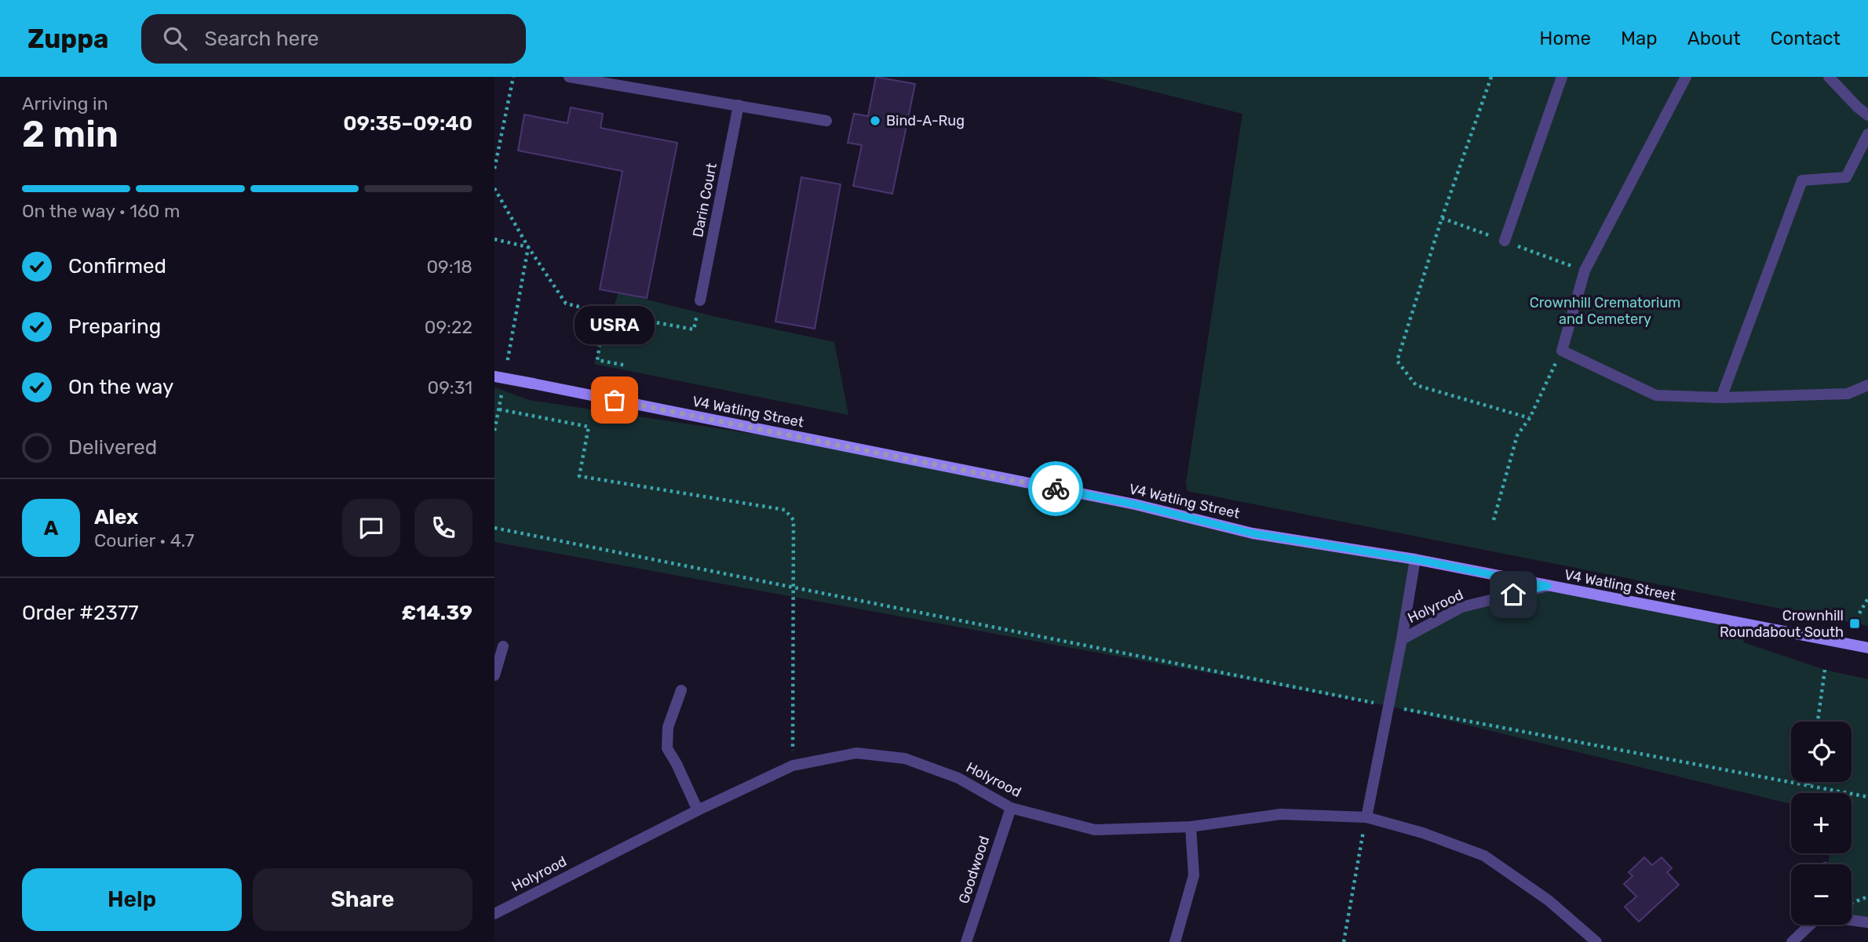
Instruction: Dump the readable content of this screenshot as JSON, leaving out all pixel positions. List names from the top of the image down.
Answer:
{
  "streets": {
    "street": [
      "Darin Court",
      "V4 Watling Street",
      "Holyrood",
      "Goodwood"
    ]
  },
  "crossings": [
    ["V4 Watling Street", "Holyrood"],
    ["Holyrood", "Goodwood"]
  ],
  "parks": ["Crownhill Crematorium and Cemetery"],
  "places": {
    "other": ["Bind-A-Rug", "USRA"],
    "transit": ["Crownhill Roundabout South"]
  },
  "page": {
    "header": "Zuppa",
    "search": "Search here",
    "nav": [
      "Home",
      "Map",
      "About",
      "Contact"
    ],
    "heading": ["2 min", "Arriving in", "09:35–09:40"],
    "panel": [
      "Alex",
      "Courier · 4.7",
      "Order #2377",
      "£14.39"
    ],
    "bar": "On the way · 160 m",
    "list": [
      ["Confirmed", "09:18"],
      ["Preparing", "09:22"],
      ["On the way", "09:31"],
      "Delivered"
    ],
    "bubble": "USRA",
    "round": "A",
    "map_buttons": ["+", "−"],
    "buttons": ["Help", "Share"]
  }
}
